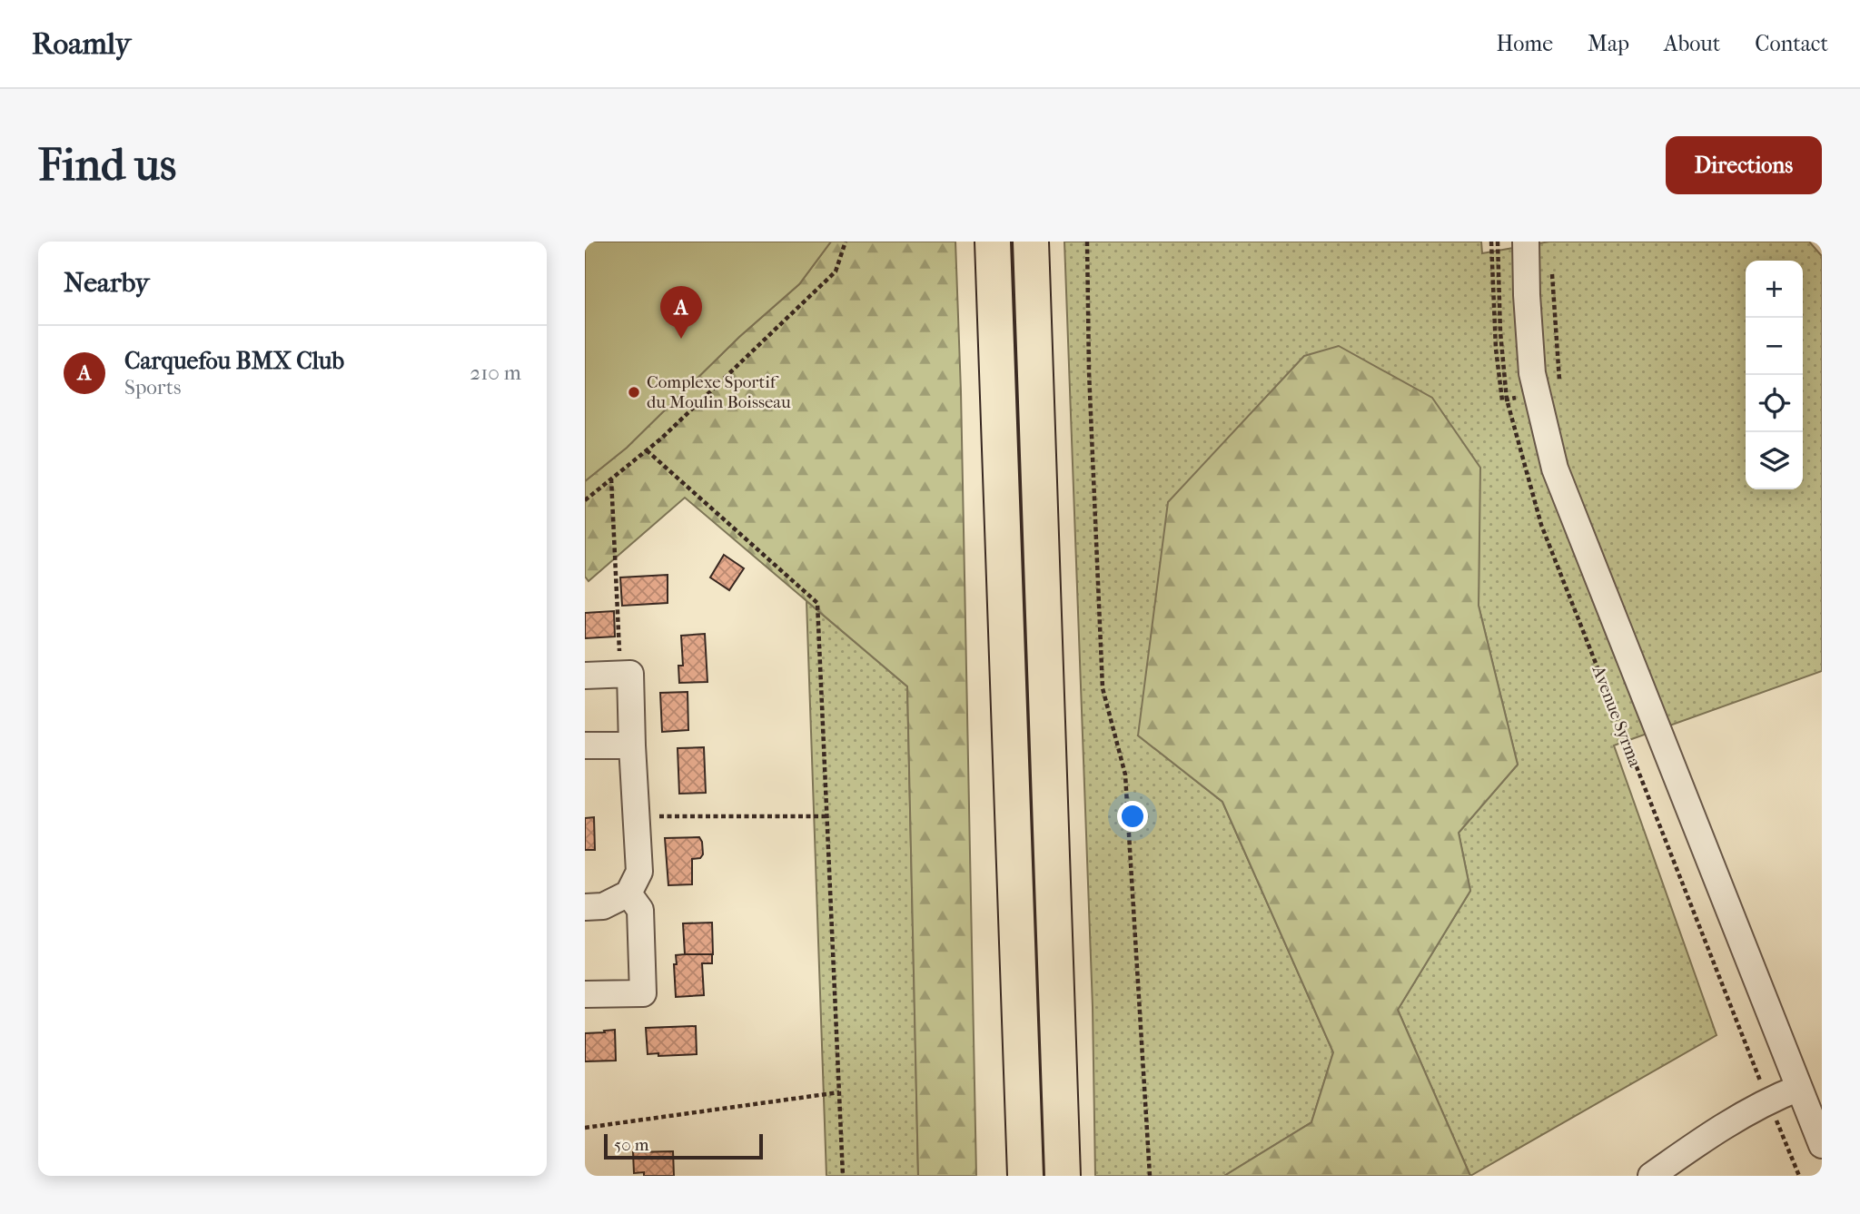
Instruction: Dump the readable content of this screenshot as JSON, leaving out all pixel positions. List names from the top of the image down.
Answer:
{
  "streets": {
    "street": ["Avenue Syrma"]
  },
  "places": ["Complexe Sportif du Moulin Boisseau"],
  "scale_bar": "50 m",
  "page": {
    "header": "Roamly",
    "nav": [
      "Home",
      "Map",
      "About",
      "Contact"
    ],
    "buttons": "Directions",
    "title": "Find us",
    "heading": "Nearby",
    "map_buttons": ["+", "−"],
    "pins": "A",
    "list": [
      {
        "mark": "A",
        "name": "Carquefou BMX Club",
        "note": "Sports",
        "value": "210 m"
      }
    ],
    "scale": "50 m"
  }
}
